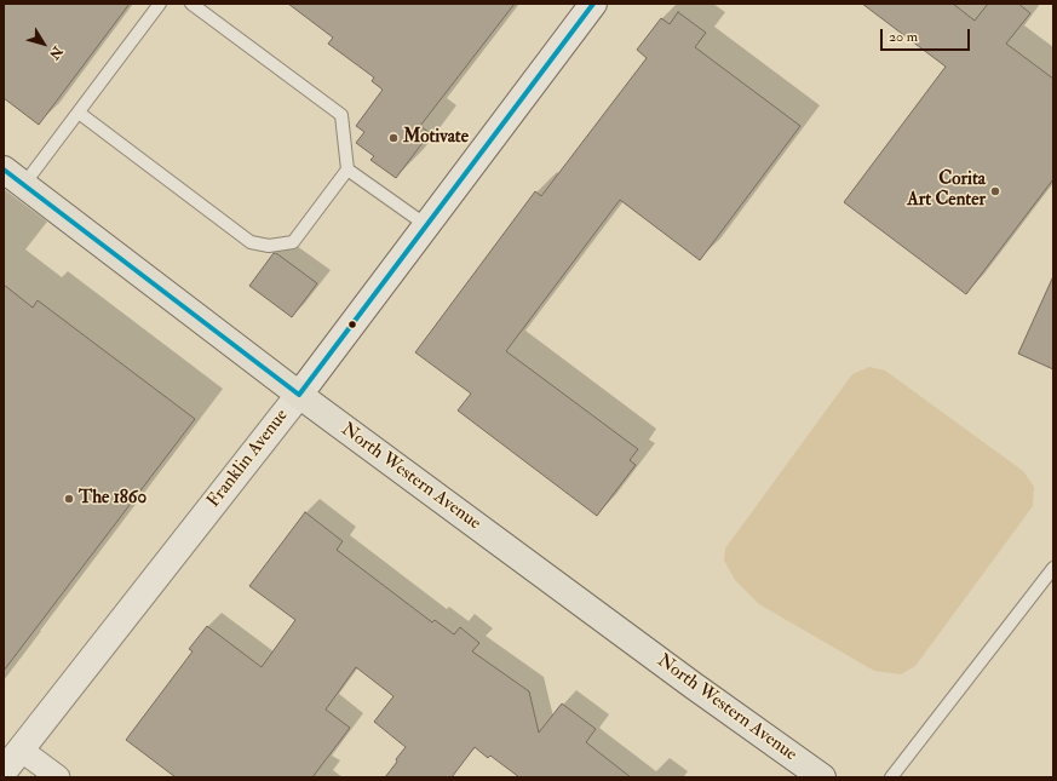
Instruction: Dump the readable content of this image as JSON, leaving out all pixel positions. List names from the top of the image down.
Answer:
{
  "streets": {
    "main road": ["Franklin Avenue", "North Western Avenue"]
  },
  "crossings": [
    ["Franklin Avenue", "North Western Avenue"]
  ],
  "places": ["Motivate", "Corita Art Center", "The 1860"],
  "scale_bar": "20 m",
  "north": "bottom right"
}
